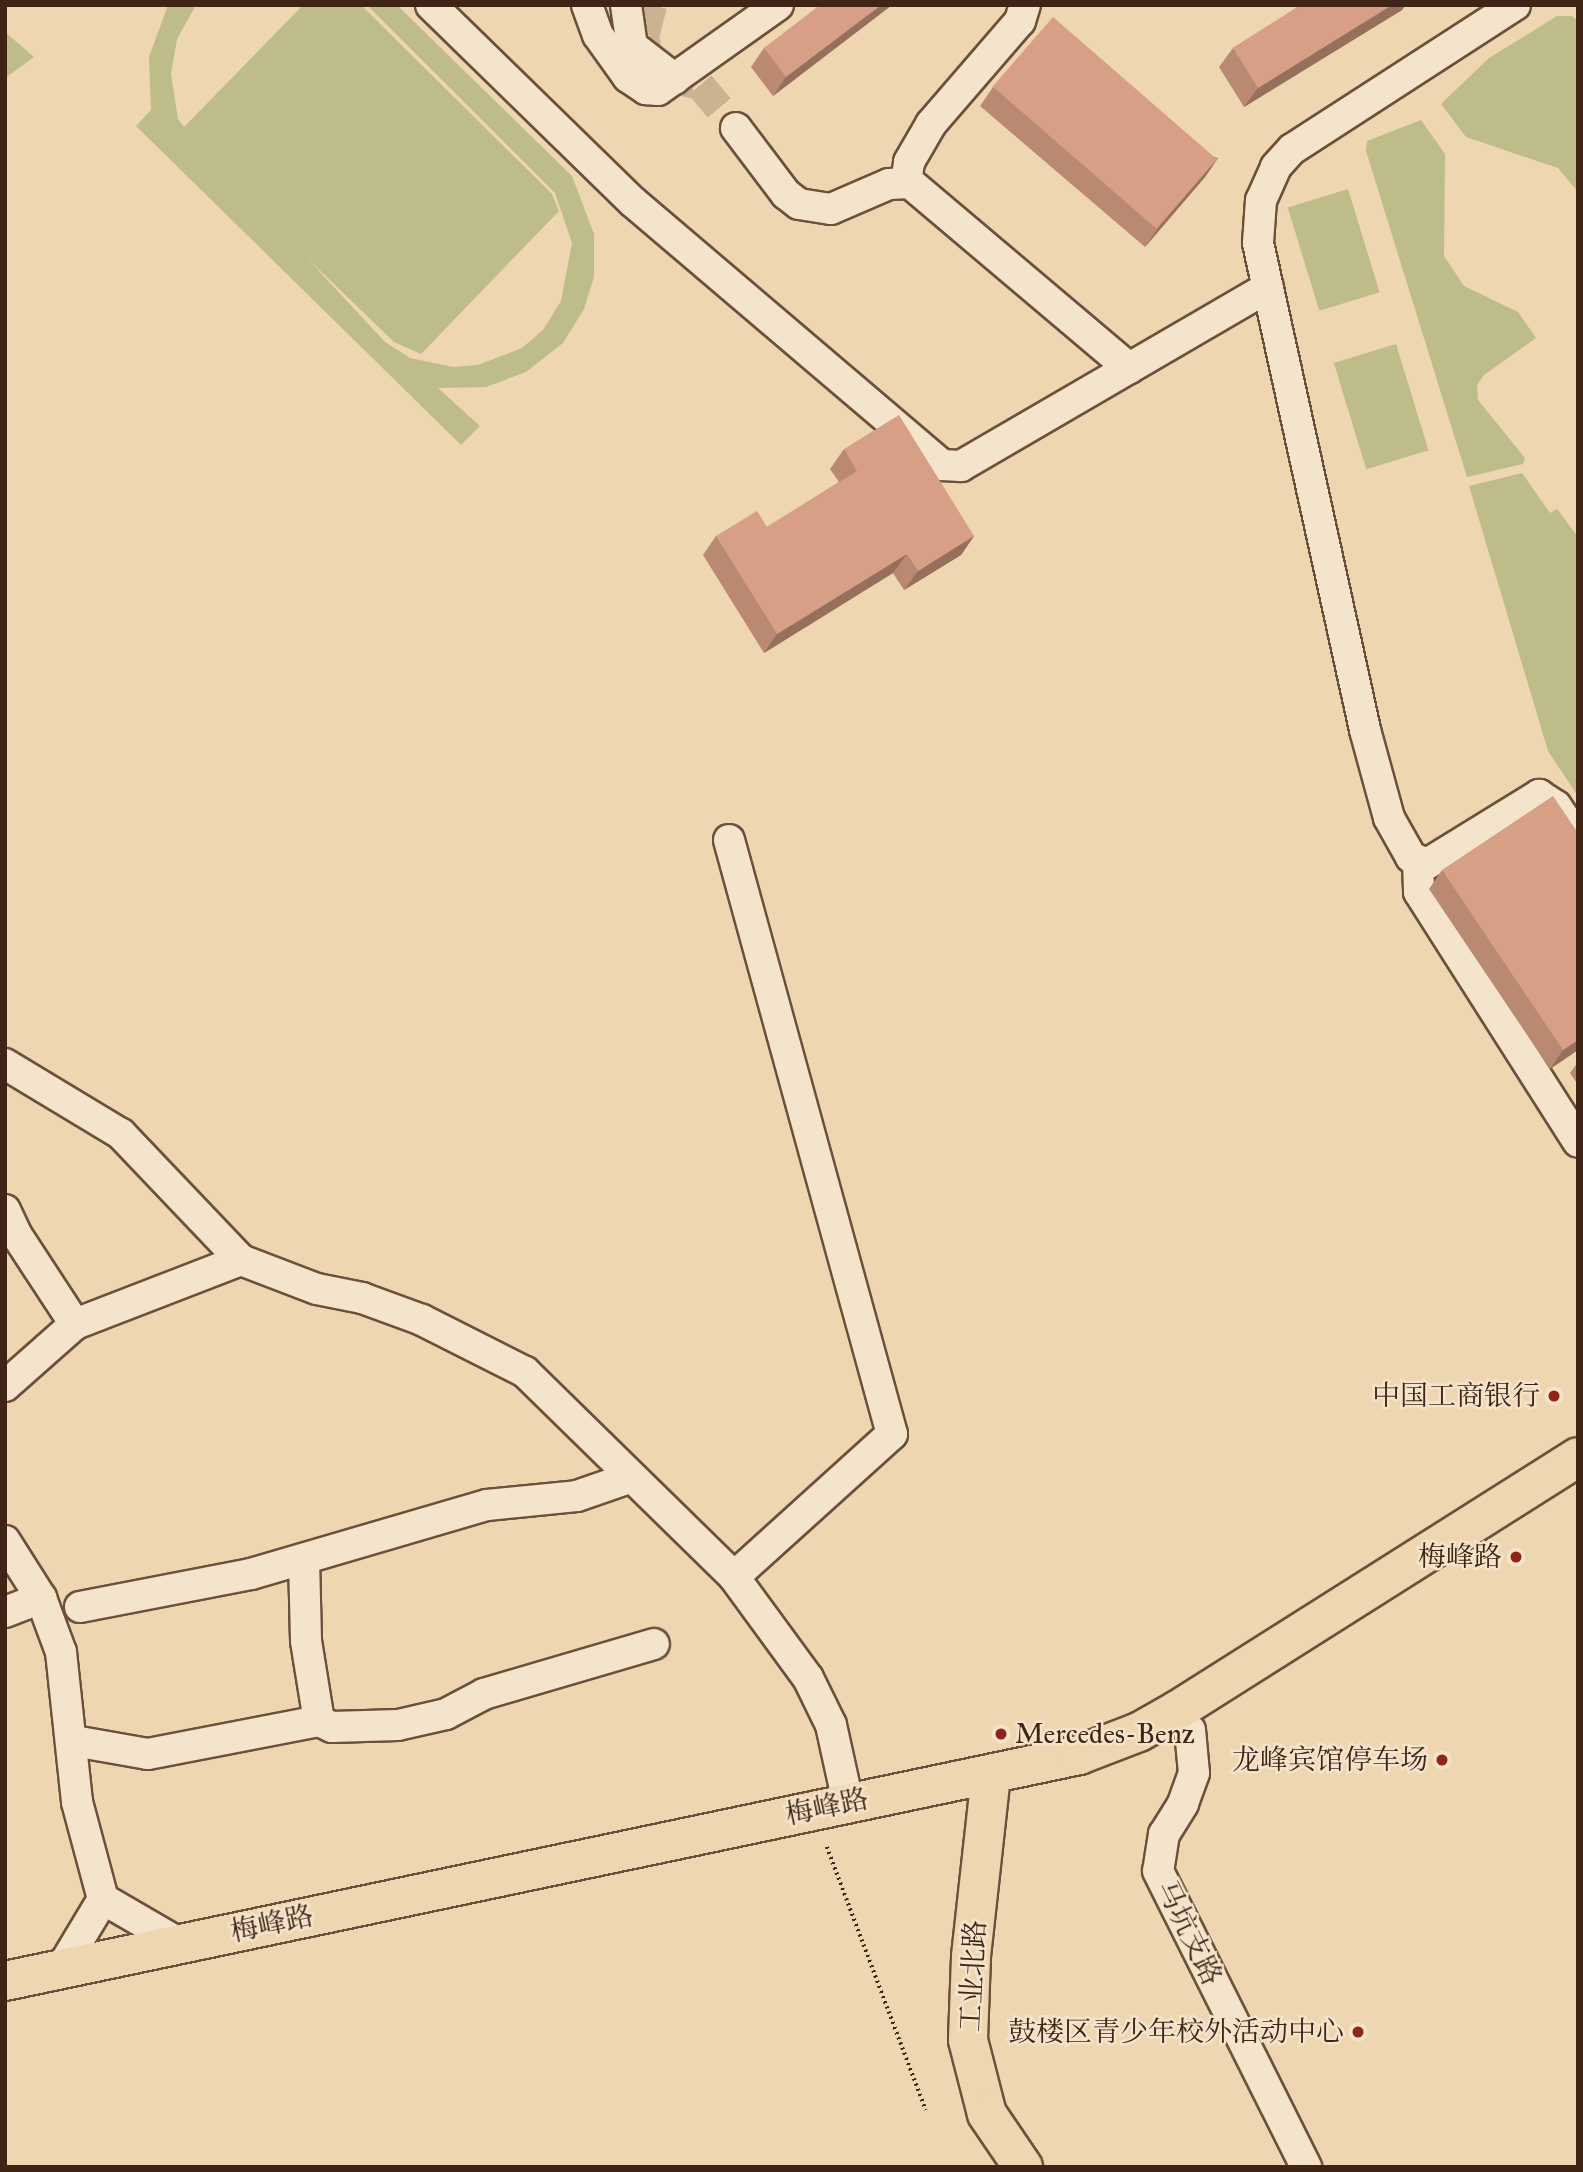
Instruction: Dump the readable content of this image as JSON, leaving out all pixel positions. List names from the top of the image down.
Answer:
{
  "streets": {
    "main road": ["梅峰路", "工业北路"],
    "street": ["马坑支路"]
  },
  "crossings": [
    ["梅峰路", "马坑支路"],
    ["梅峰路", "工业北路"]
  ],
  "places": [
    "中国工商银行",
    "梅峰路",
    "Mercedes-Benz",
    "龙峰宾馆停车场",
    "鼓楼区青少年校外活动中心"
  ]
}
